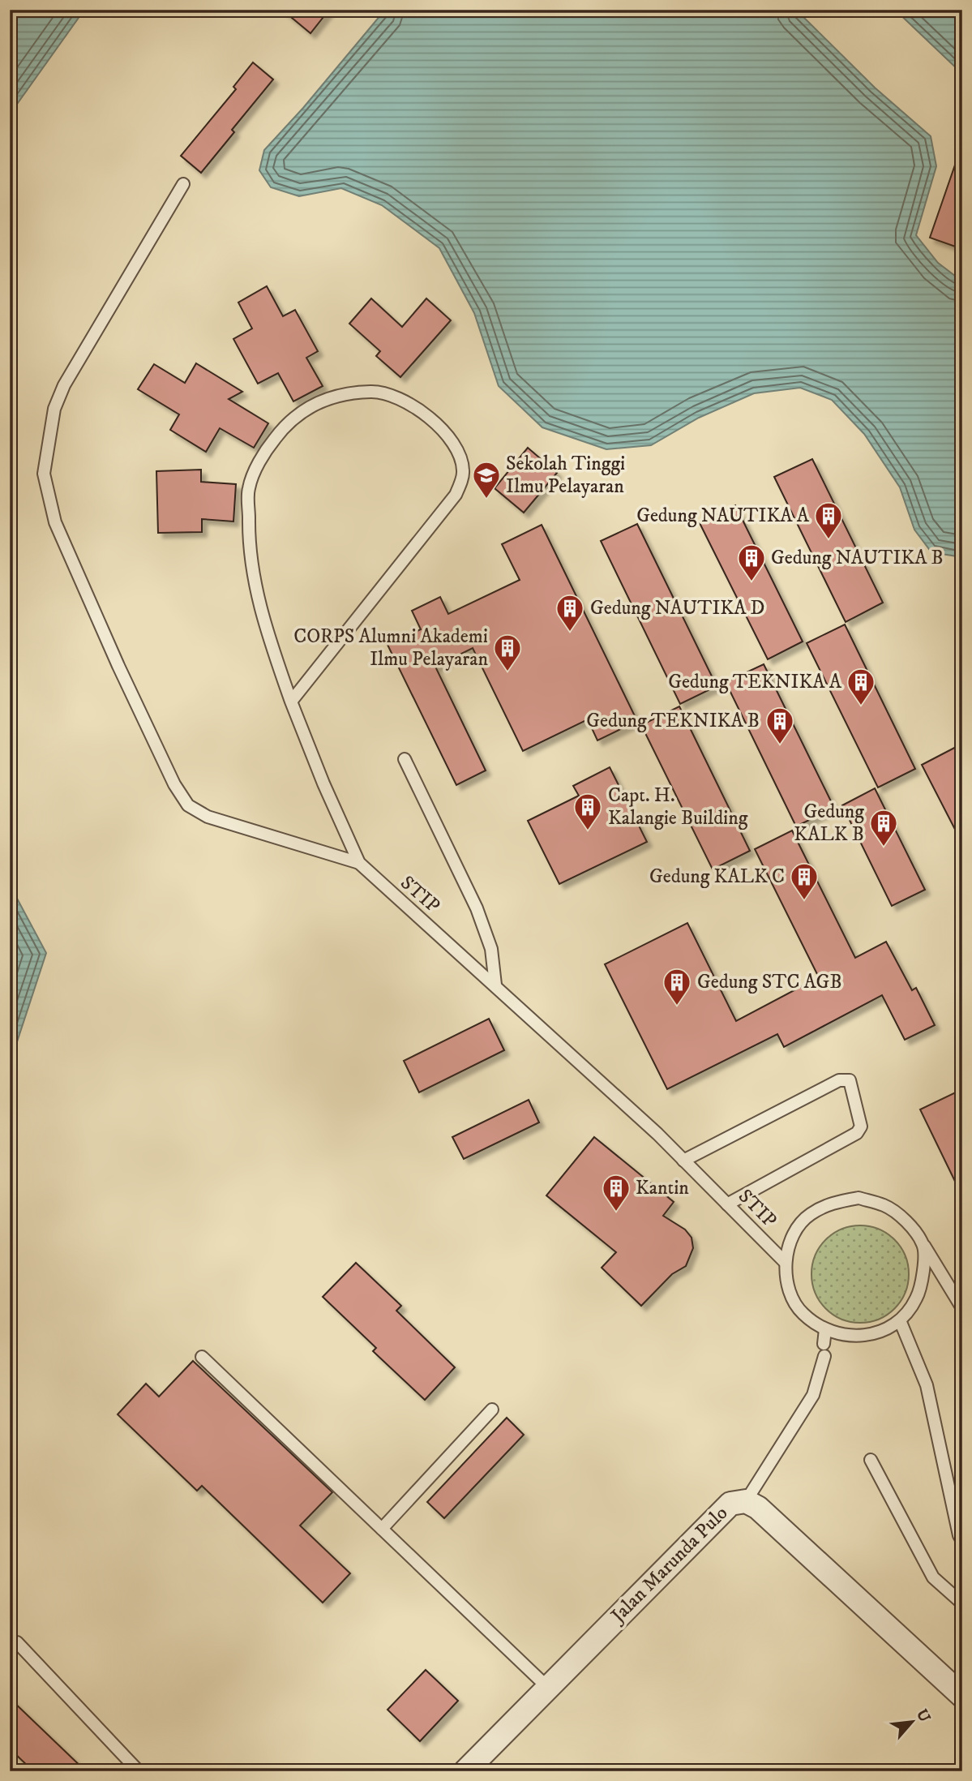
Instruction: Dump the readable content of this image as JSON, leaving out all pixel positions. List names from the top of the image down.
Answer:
{
  "streets": {
    "street": ["Jalan Marunda Pulo"],
    "lane": ["STIP"]
  },
  "places": {
    "school or university": ["Sekolah Tinggi Ilmu Pelayaran"],
    "building": [
      "Gedung NAUTIKA A",
      "Gedung NAUTIKA B",
      "Gedung NAUTIKA D",
      "CORPS Alumni Akademi Ilmu Pelayaran",
      "Gedung TEKNIKA A",
      "Gedung TEKNIKA B",
      "Capt. H. Kalangie Building",
      "Gedung KALK B",
      "Gedung KALK C",
      "Gedung STC AGB",
      "Kantin"
    ]
  },
  "north": "top right"
}
